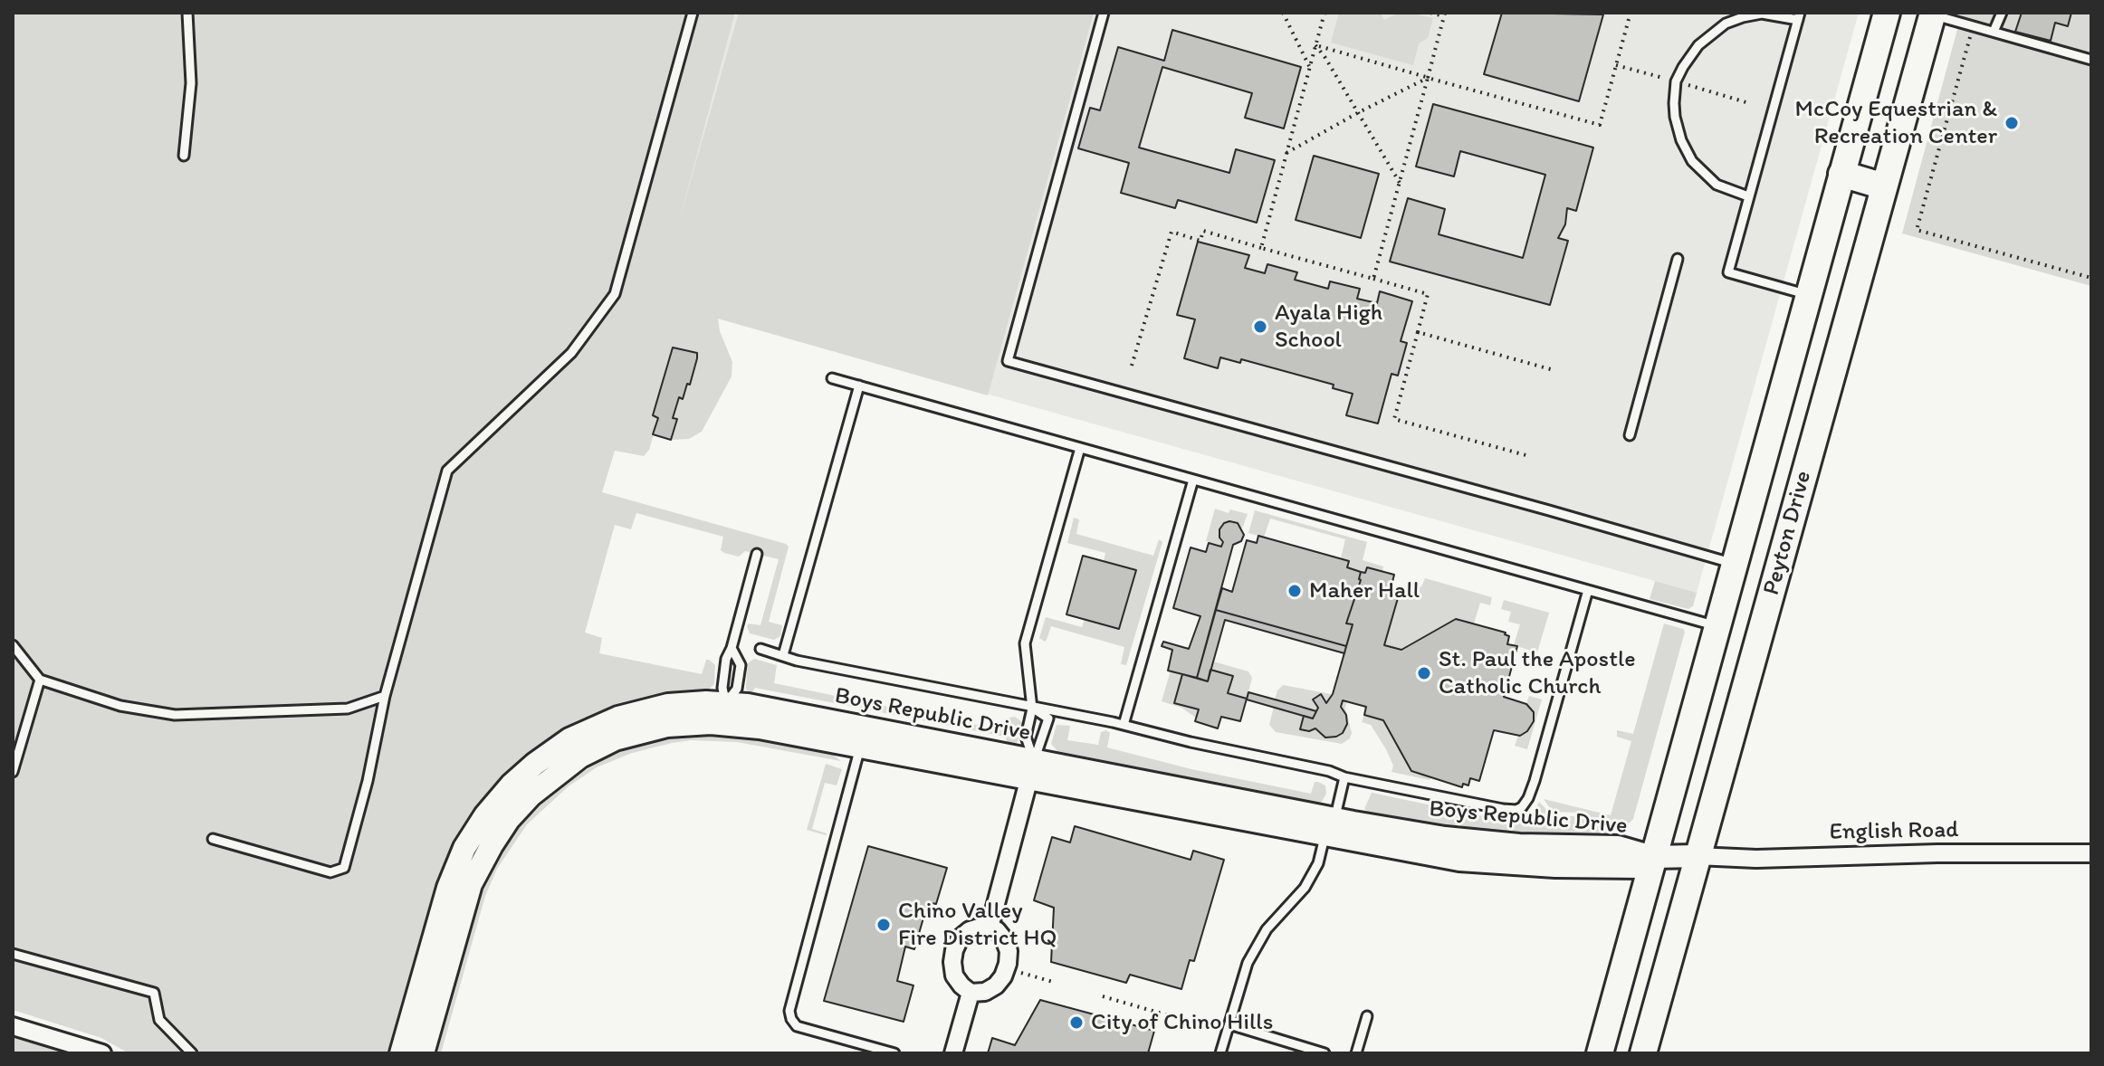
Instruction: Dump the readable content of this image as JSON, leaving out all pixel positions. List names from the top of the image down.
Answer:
{
  "streets": {
    "main road": ["Peyton Drive", "Boys Republic Drive"],
    "street": ["English Road"]
  },
  "crossings": [
    ["Peyton Drive", "Boys Republic Drive"],
    ["Peyton Drive", "English Road"],
    ["Boys Republic Drive", "English Road"]
  ],
  "places": [
    "McCoy Equestrian & Recreation Center",
    "Ayala High School",
    "Maher Hall",
    "St. Paul the Apostle Catholic Church",
    "Chino Valley Fire District HQ",
    "City of Chino Hills"
  ]
}
